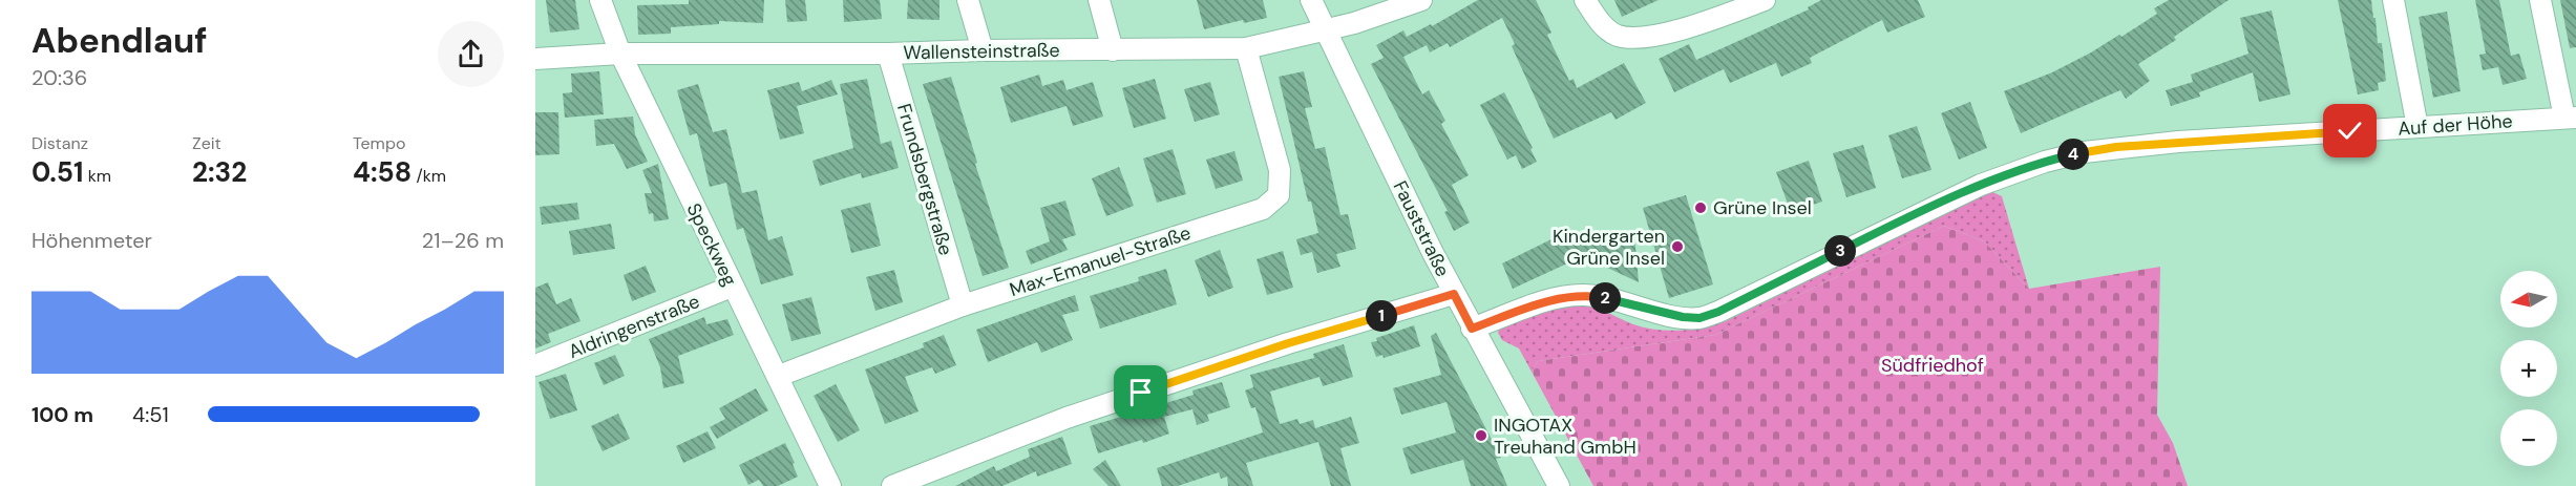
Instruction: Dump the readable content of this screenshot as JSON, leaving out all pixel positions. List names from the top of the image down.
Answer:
{
  "streets": {
    "street": [
      "Wallensteinstraße",
      "Auf der Höhe",
      "Frundsbergstraße",
      "Fauststraße",
      "Speckweg",
      "Max-Emanuel-Straße",
      "Aldringenstraße"
    ]
  },
  "crossings": [
    ["Wallensteinstraße", "Frundsbergstraße"],
    ["Wallensteinstraße", "Fauststraße"],
    ["Wallensteinstraße", "Speckweg"],
    ["Wallensteinstraße", "Max-Emanuel-Straße"],
    ["Auf der Höhe", "Fauststraße"],
    ["Frundsbergstraße", "Max-Emanuel-Straße"],
    ["Speckweg", "Max-Emanuel-Straße"],
    ["Speckweg", "Aldringenstraße"]
  ],
  "parks": ["Südfriedhof"],
  "places": ["Grüne Insel", "Kindergarten Grüne Insel", "INGOTAX Treuhand GmbH"],
  "north": "left",
  "page": {
    "heading": ["Abendlauf", "20:36"],
    "stats": [
      ["Distanz", "0.51 km"],
      ["Zeit", "2:32"],
      ["Tempo", "4:58 /km"]
    ],
    "pins": [
      "4",
      "3",
      "2",
      "1"
    ],
    "chart": ["Höhenmeter", "21–26 m"],
    "map_buttons": ["+", "−"],
    "list": [
      {
        "name": "100 m",
        "note": "4:51"
      }
    ]
  }
}
